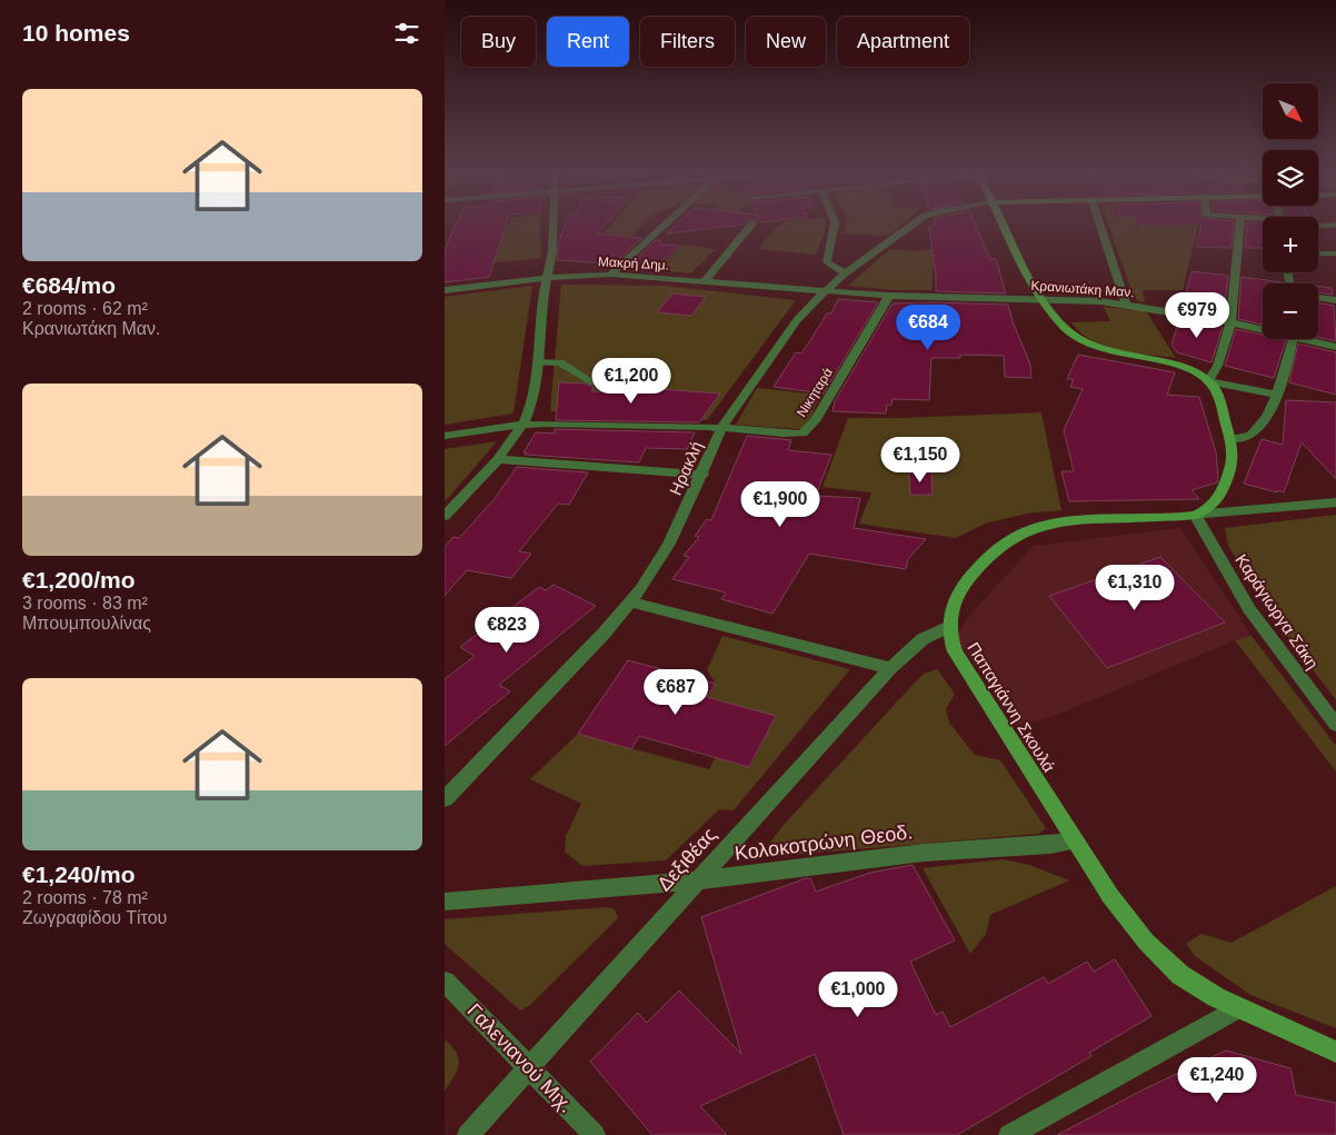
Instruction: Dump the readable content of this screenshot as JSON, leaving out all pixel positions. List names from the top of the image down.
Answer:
{
  "streets": {
    "street": [
      "Μακρή Δημ.",
      "Κρανιωτάκη Μαν.",
      "Νικηταρά",
      "Ηρακλή",
      "Καράγιωργα Σάκη",
      "Παπαγιάννη Σκουλά",
      "Κολοκοτρώνη Θεοδ.",
      "Δεξιθέας",
      "Γαλενιανού Μιχ."
    ]
  },
  "crossings": [
    ["Μακρή Δημ.", "Κρανιωτάκη Μαν."],
    ["Μακρή Δημ.", "Ηρακλή"],
    ["Κρανιωτάκη Μαν.", "Νικηταρά"],
    ["Κρανιωτάκη Μαν.", "Ηρακλή"],
    ["Νικηταρά", "Ηρακλή"],
    ["Καράγιωργα Σάκη", "Παπαγιάννη Σκουλά"],
    ["Παπαγιάννη Σκουλά", "Κολοκοτρώνη Θεοδ."],
    ["Παπαγιάννη Σκουλά", "Δεξιθέας"],
    ["Κολοκοτρώνη Θεοδ.", "Δεξιθέας"],
    ["Δεξιθέας", "Γαλενιανού Μιχ."]
  ],
  "north": "bottom right",
  "page": {
    "heading": "10 homes",
    "chip": [
      "Buy",
      "Rent",
      "Filters",
      "New",
      "Apartment"
    ],
    "list": [
      {
        "name": "€684/mo",
        "note": "2 rooms · 62 m² · Κρανιωτάκη Μαν."
      },
      {
        "name": "€1,200/mo",
        "note": "3 rooms · 83 m² · Μπουμπουλίνας"
      },
      {
        "name": "€1,240/mo",
        "note": "2 rooms · 78 m² · Ζωγραφίδου Τίτου"
      }
    ],
    "map_buttons": ["+", "−"],
    "price": [
      "€979",
      "€684",
      "€1,200",
      "€1,150",
      "€1,900",
      "€1,310",
      "€823",
      "€687",
      "€1,000",
      "€1,240"
    ]
  }
}
